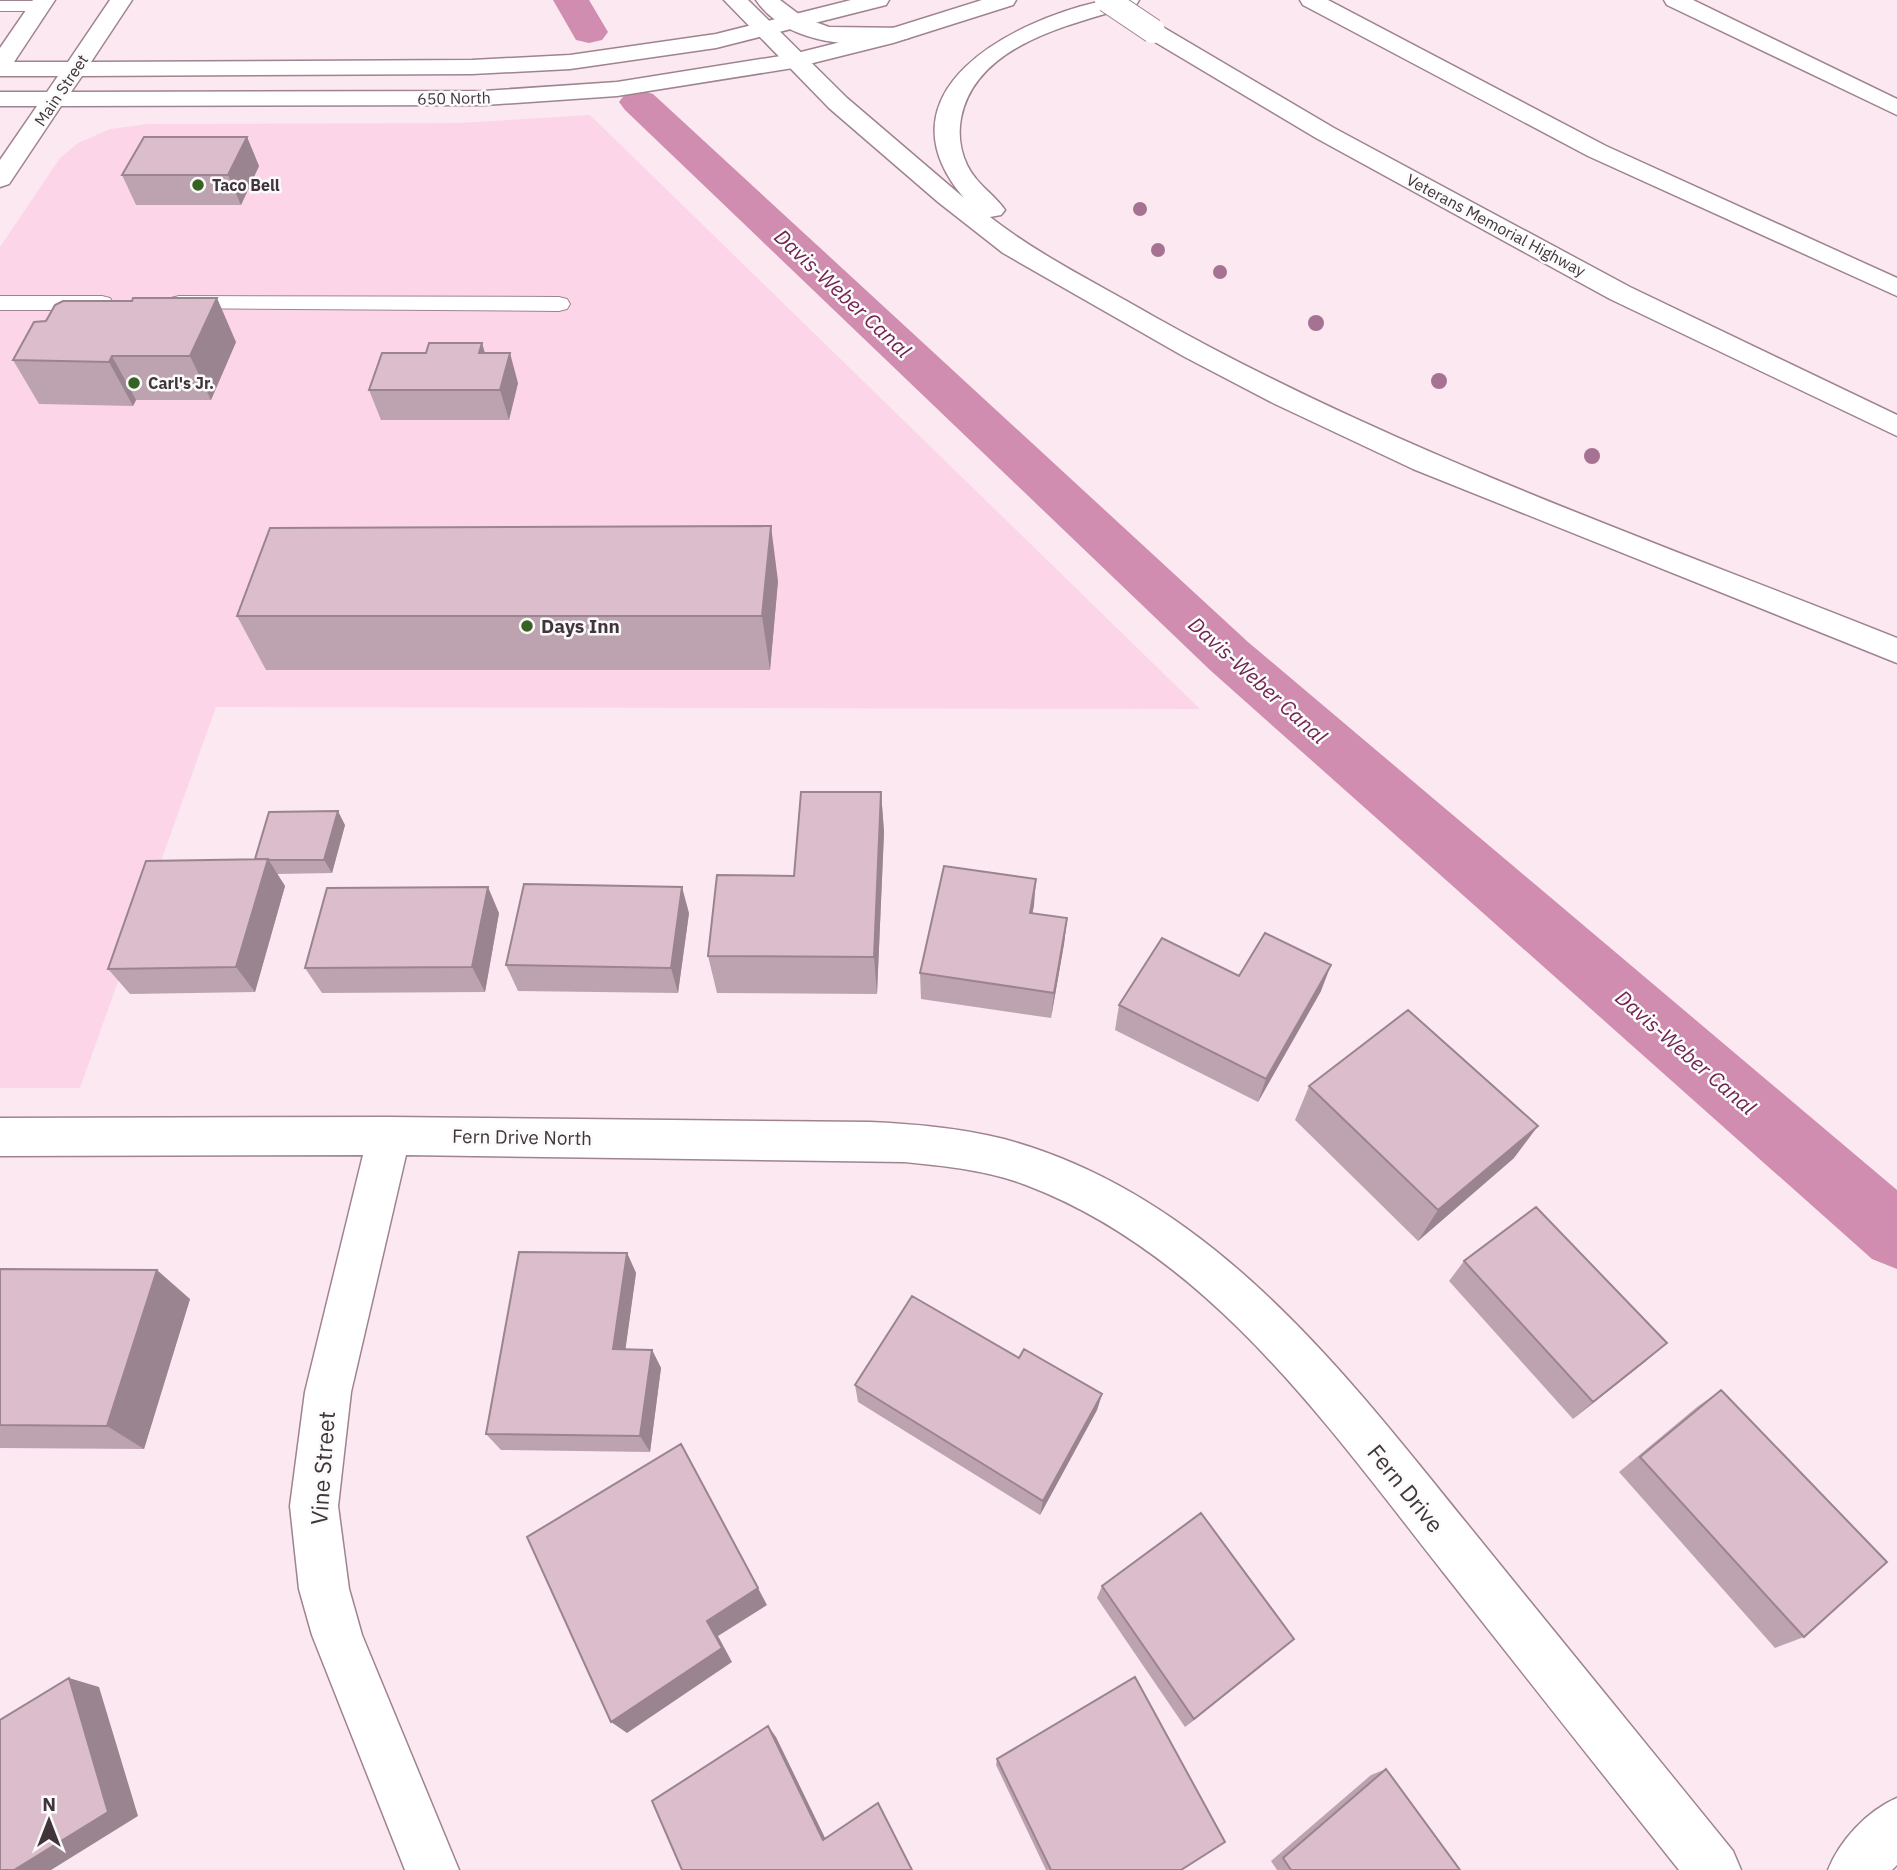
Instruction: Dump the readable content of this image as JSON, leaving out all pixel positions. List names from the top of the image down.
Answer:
{
  "streets": {
    "main road": [
      "Main Street",
      "650 North",
      "Veterans Memorial Highway",
      "Fern Drive North",
      "Vine Street",
      "Fern Drive"
    ]
  },
  "crossings": [
    ["Main Street", "650 North"],
    ["Fern Drive North", "Vine Street"],
    ["Fern Drive North", "Fern Drive"]
  ],
  "water": ["Davis-Weber Canal"],
  "places": ["Taco Bell", "Carl's Jr.", "Days Inn"],
  "north": "top"
}
